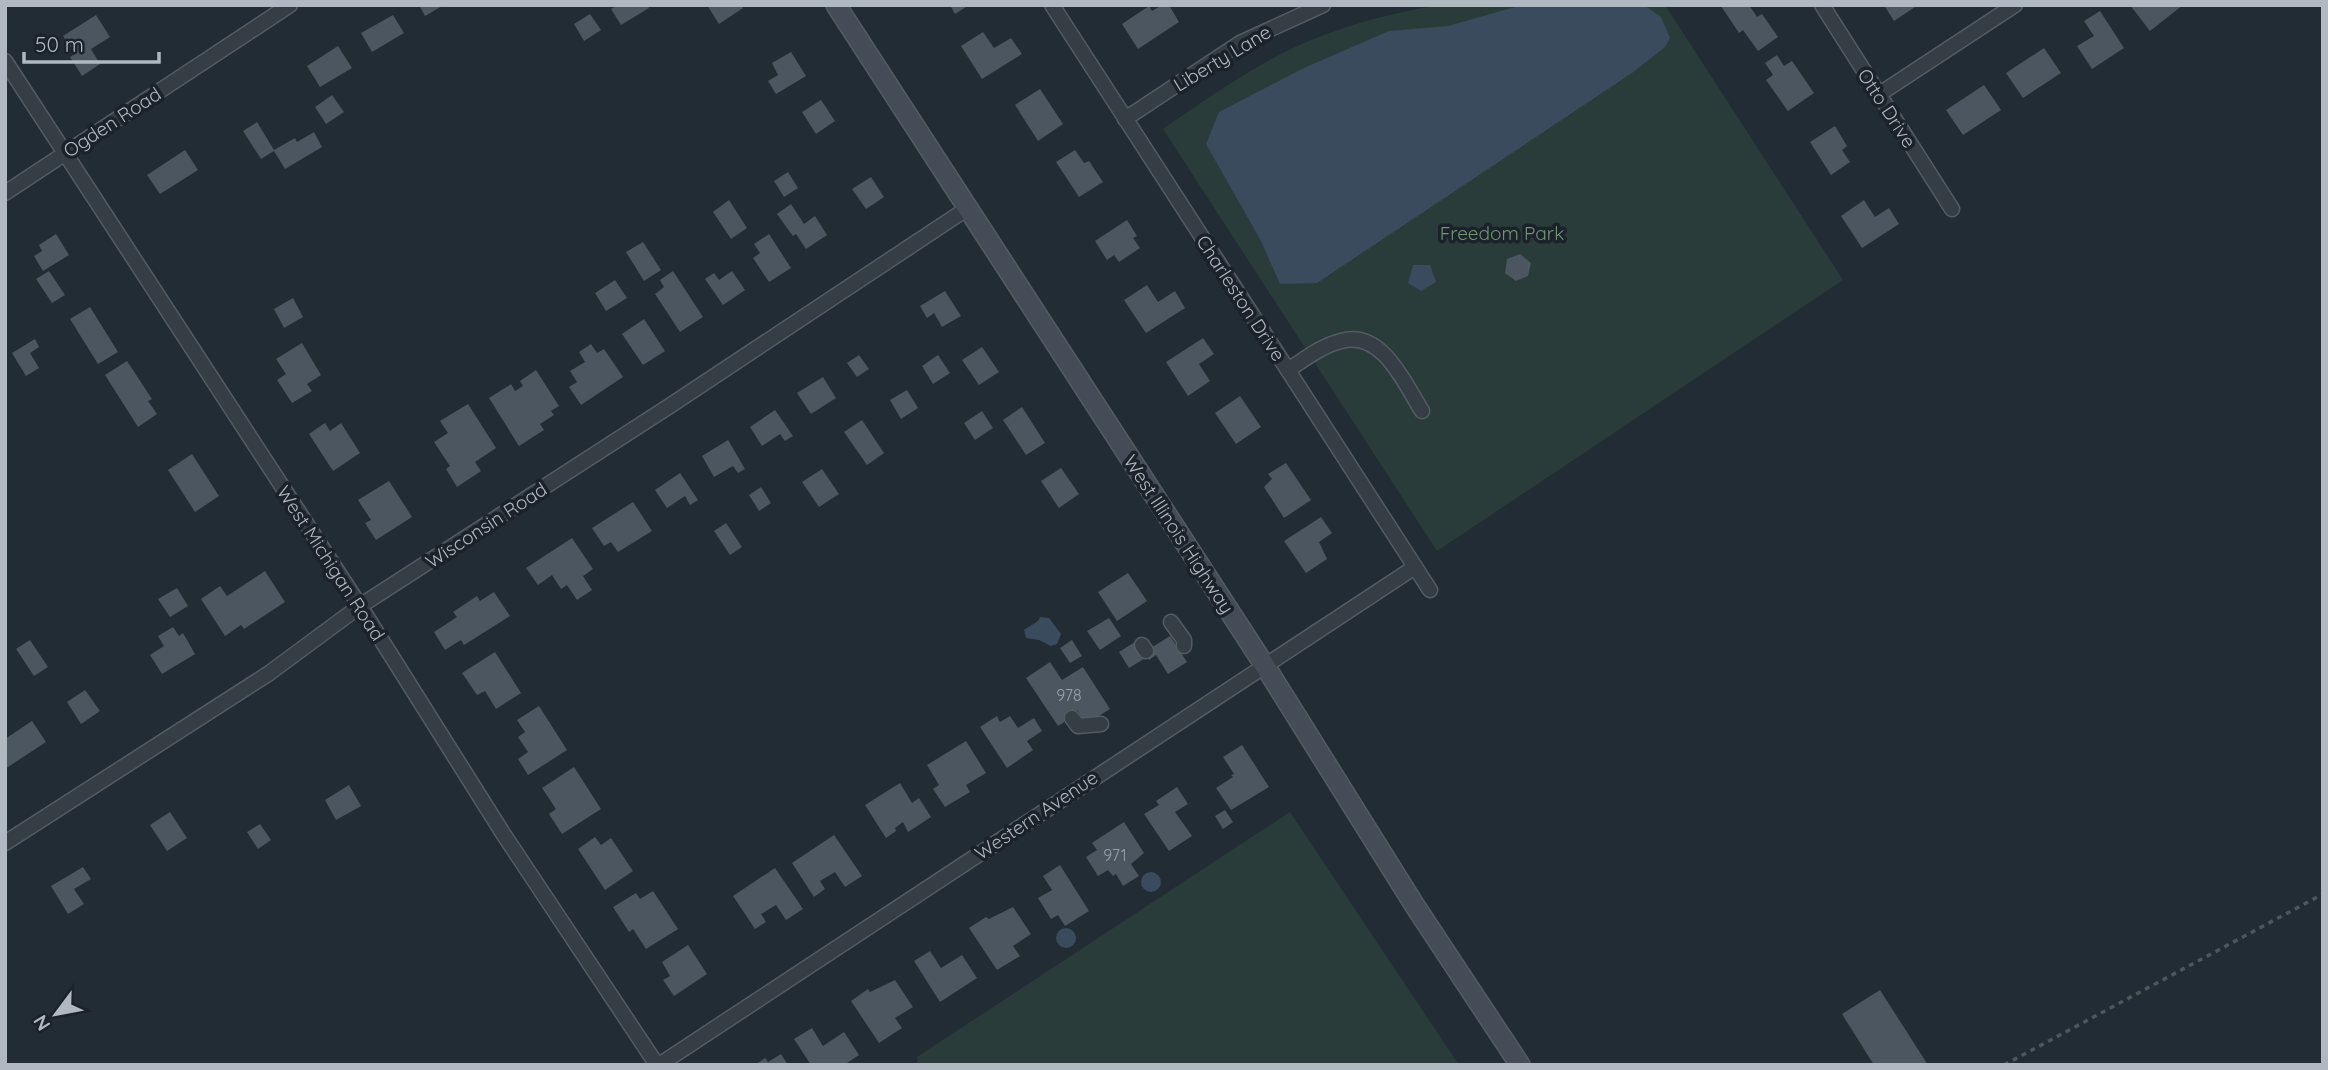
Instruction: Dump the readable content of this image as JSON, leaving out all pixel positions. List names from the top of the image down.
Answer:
{
  "streets": {
    "street": [
      "Liberty Lane",
      "Otto Drive",
      "Ogden Road",
      "Charleston Drive",
      "Wisconsin Road",
      "West Illinois Highway",
      "West Michigan Road",
      "Western Avenue"
    ]
  },
  "crossings": [
    ["Liberty Lane", "Charleston Drive"],
    ["Ogden Road", "West Michigan Road"],
    ["Charleston Drive", "Western Avenue"],
    ["Wisconsin Road", "West Illinois Highway"],
    ["Wisconsin Road", "West Michigan Road"],
    ["West Illinois Highway", "Western Avenue"],
    ["West Michigan Road", "Western Avenue"]
  ],
  "parks": ["Freedom Park"],
  "house_numbers": ["978", "971"],
  "scale_bar": "50 m",
  "north": "bottom left"
}
